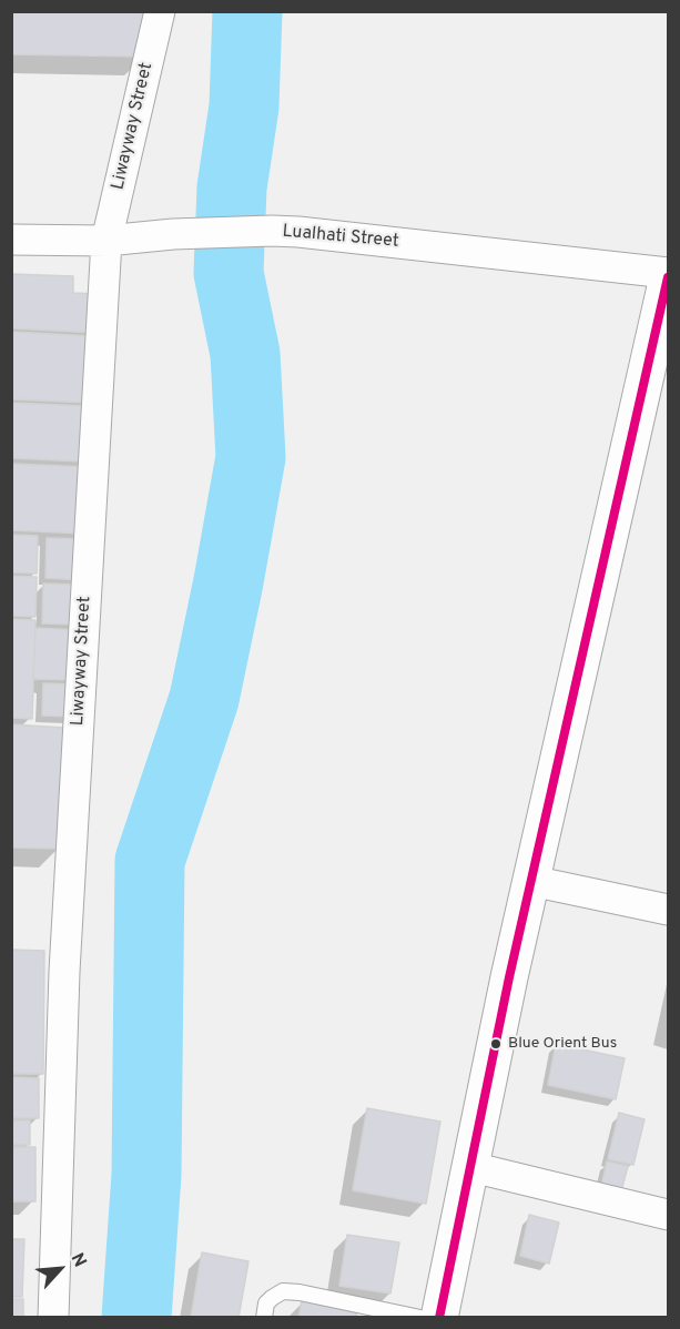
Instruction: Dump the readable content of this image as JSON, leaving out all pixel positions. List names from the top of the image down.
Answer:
{
  "streets": {
    "street": ["Liwayway Street", "Lualhati Street"]
  },
  "crossings": [
    ["Liwayway Street", "Lualhati Street"]
  ],
  "places": ["Blue Orient Bus"],
  "north": "top right"
}
